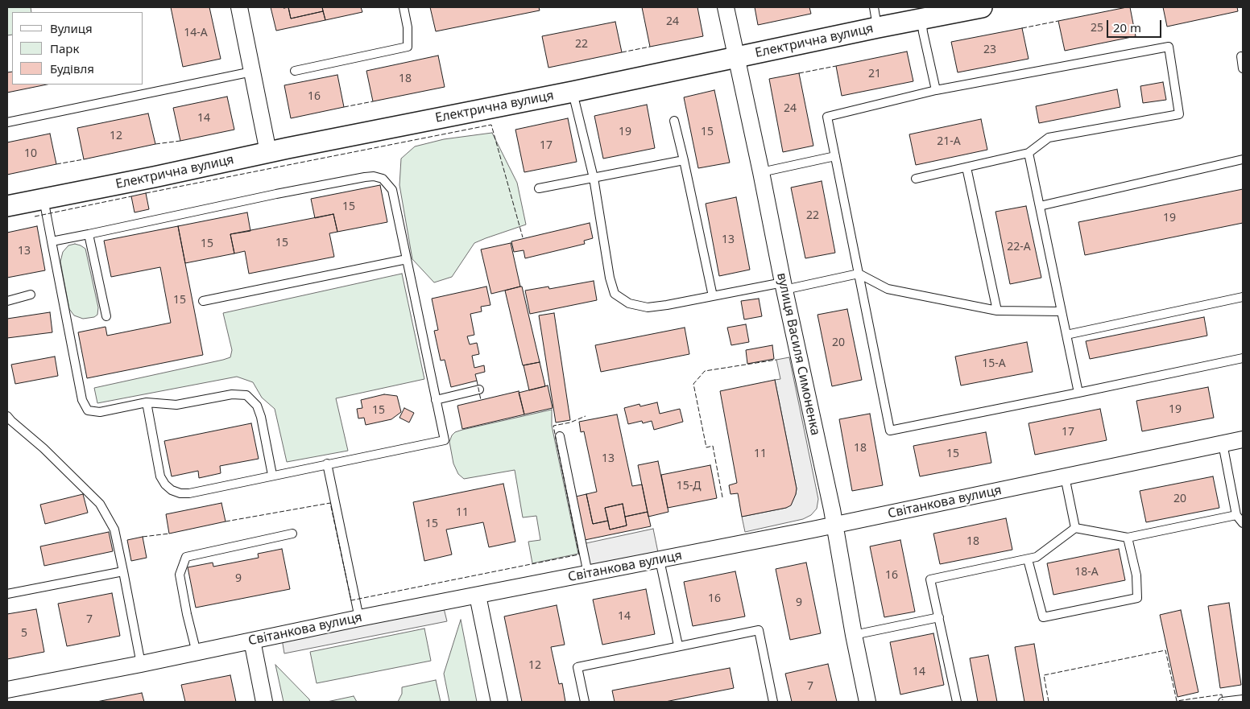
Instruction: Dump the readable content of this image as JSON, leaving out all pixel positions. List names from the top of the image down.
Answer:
{
  "streets": {
    "street": ["Електрична вулиця", "вулиця Василя Симоненка", "Світанкова вулиця"]
  },
  "crossings": [
    ["Електрична вулиця", "вулиця Василя Симоненка"],
    ["вулиця Василя Симоненка", "Світанкова вулиця"]
  ],
  "house_numbers": [
    "24",
    "25",
    "14-А",
    "22",
    "23",
    "21",
    "18",
    "16",
    "24",
    "14",
    "19",
    "15",
    "12",
    "21-А",
    "17",
    "10",
    "15",
    "22",
    "19",
    "13",
    "15",
    "15",
    "22-А",
    "13",
    "15",
    "20",
    "15-А",
    "19",
    "15",
    "17",
    "18",
    "11",
    "15",
    "13",
    "15-Д",
    "20",
    "11",
    "15",
    "18",
    "18-А",
    "16",
    "9",
    "16",
    "9",
    "14",
    "7",
    "5",
    "12",
    "14",
    "7"
  ],
  "legend": ["Вулиця", "Парк", "Будівля"],
  "scale_bar": "20 m"
}
